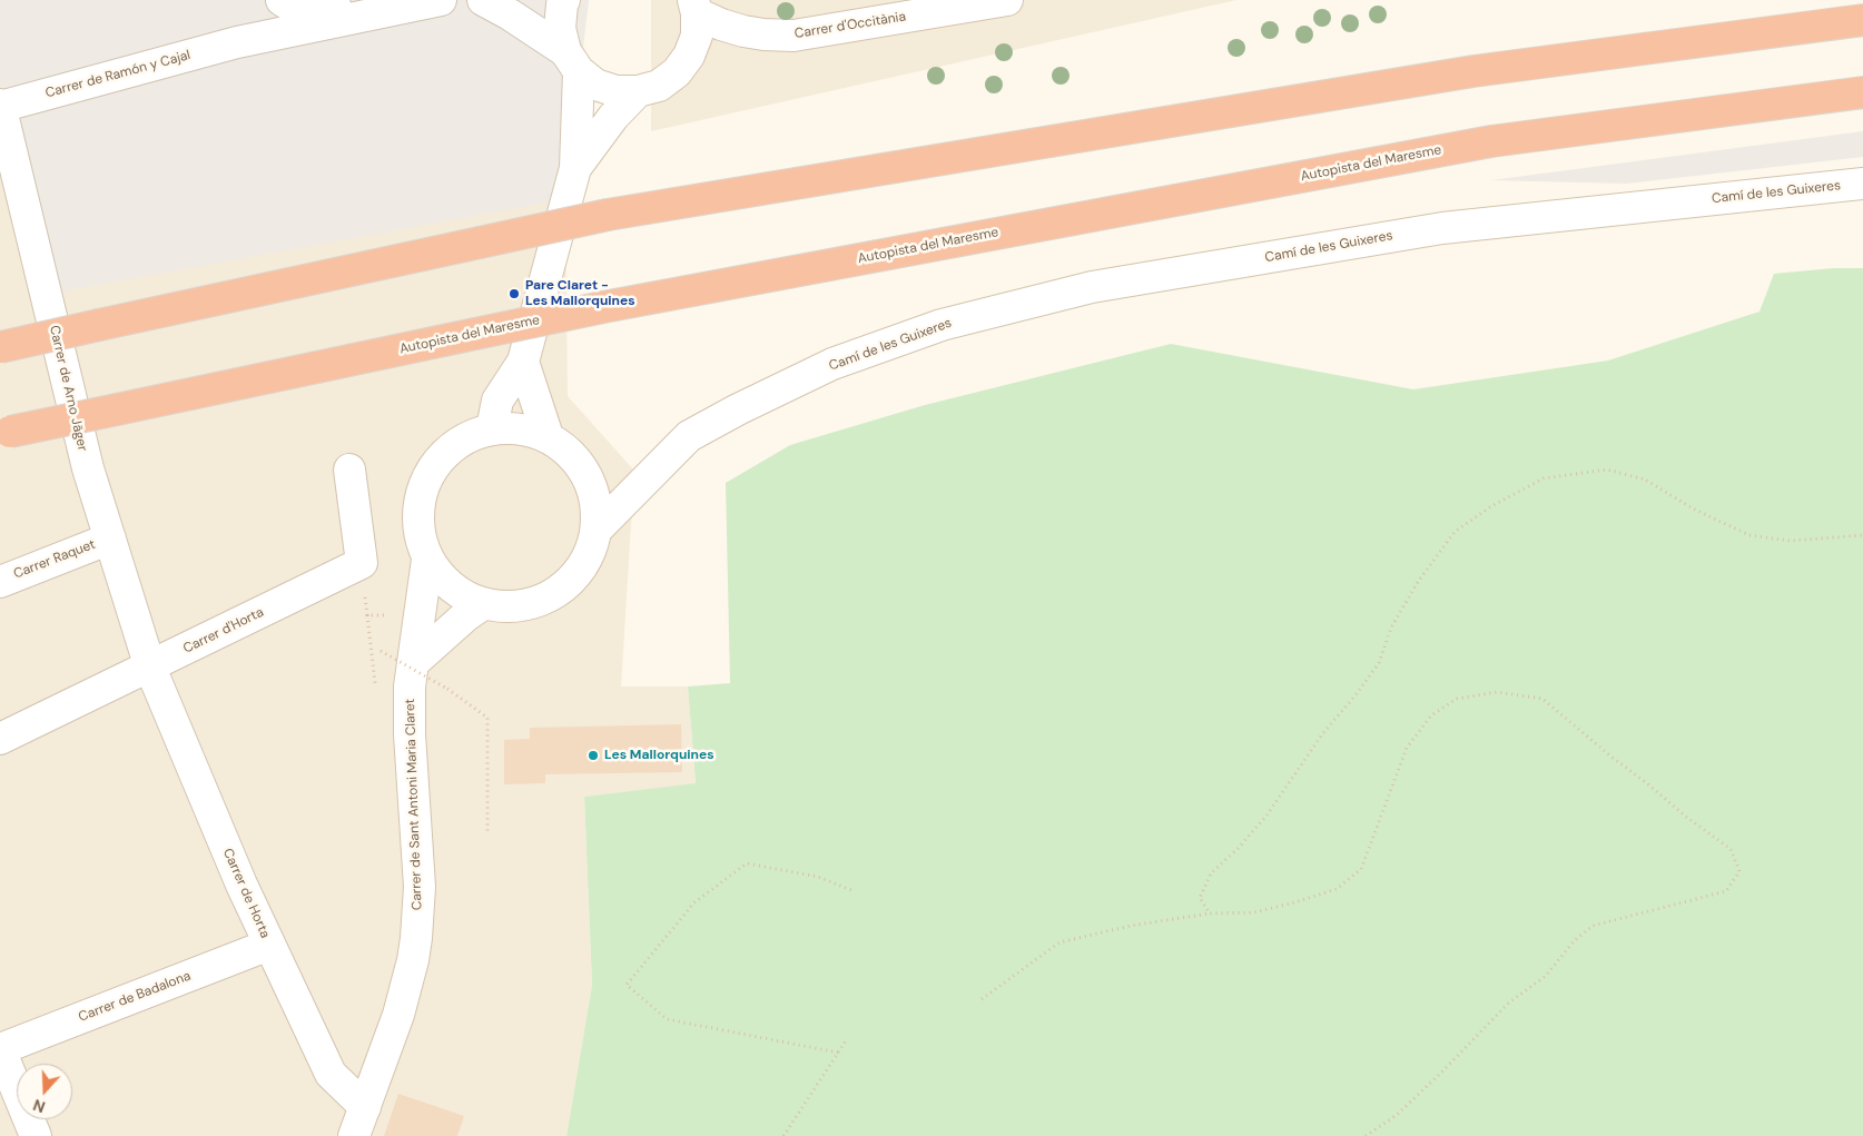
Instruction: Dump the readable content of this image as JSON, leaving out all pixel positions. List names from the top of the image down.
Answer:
{
  "streets": {
    "highway": ["Autopista del Maresme"],
    "street": [
      "Carrer d'Occitània",
      "Carrer de Ramón y Cajal",
      "Camí de les Guixeres",
      "Carrer de Arno Jäger",
      "Carrer Raquet",
      "Carrer d'Horta",
      "Carrer de Sant Antoni Maria Claret",
      "Carrer de Horta",
      "Carrer de Badalona"
    ]
  },
  "crossings": [
    ["Carrer de Ramón y Cajal", "Carrer de Arno Jäger"],
    ["Camí de les Guixeres", "Carrer de Sant Antoni Maria Claret"],
    ["Carrer de Arno Jäger", "Carrer Raquet"],
    ["Carrer de Arno Jäger", "Carrer d'Horta"],
    ["Carrer de Arno Jäger", "Carrer de Horta"],
    ["Carrer d'Horta", "Carrer de Horta"],
    ["Carrer de Sant Antoni Maria Claret", "Carrer de Horta"],
    ["Carrer de Horta", "Carrer de Badalona"]
  ],
  "places": ["Pare Claret - Les Mallorquines", "Les Mallorquines"],
  "north": "bottom"
}
